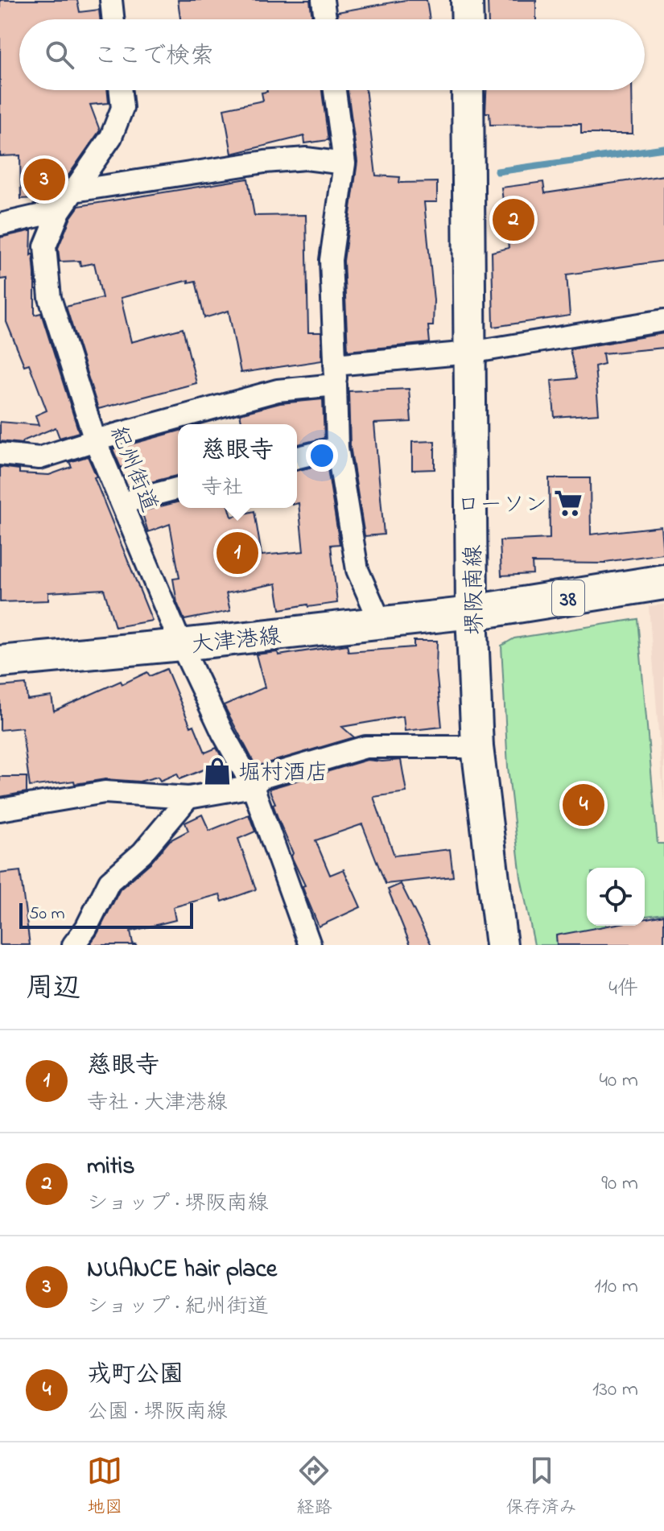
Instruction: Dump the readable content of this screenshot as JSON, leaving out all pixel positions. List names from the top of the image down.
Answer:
{
  "streets": {
    "main road": ["堺阪南線", "38", "大津港線"],
    "street": ["紀州街道"]
  },
  "crossings": [
    ["紀州街道", "大津港線"],
    ["堺阪南線", "38"],
    ["堺阪南線", "大津港線"],
    ["38", "大津港線"]
  ],
  "places": {
    "supermarket": ["ローソン"],
    "shop": ["堀村酒店"]
  },
  "scale_bar": "50 m",
  "page": {
    "search": "ここで検索",
    "pins": [
      "3",
      "2",
      "1",
      "4"
    ],
    "popup": ["慈眼寺", "寺社"],
    "scale": "50 m",
    "heading": ["周辺", "4件"],
    "list": [
      {
        "mark": "1",
        "name": "慈眼寺",
        "note": "寺社 · 大津港線",
        "value": "40 m"
      },
      {
        "mark": "2",
        "name": "mitis",
        "note": "ショップ · 堺阪南線",
        "value": "90 m"
      },
      {
        "mark": "3",
        "name": "NUANCE hair place",
        "note": "ショップ · 紀州街道",
        "value": "110 m"
      },
      {
        "mark": "4",
        "name": "戎町公園",
        "note": "公園 · 堺阪南線",
        "value": "130 m"
      }
    ],
    "nav": ["地図", "経路", "保存済み"]
  }
}
